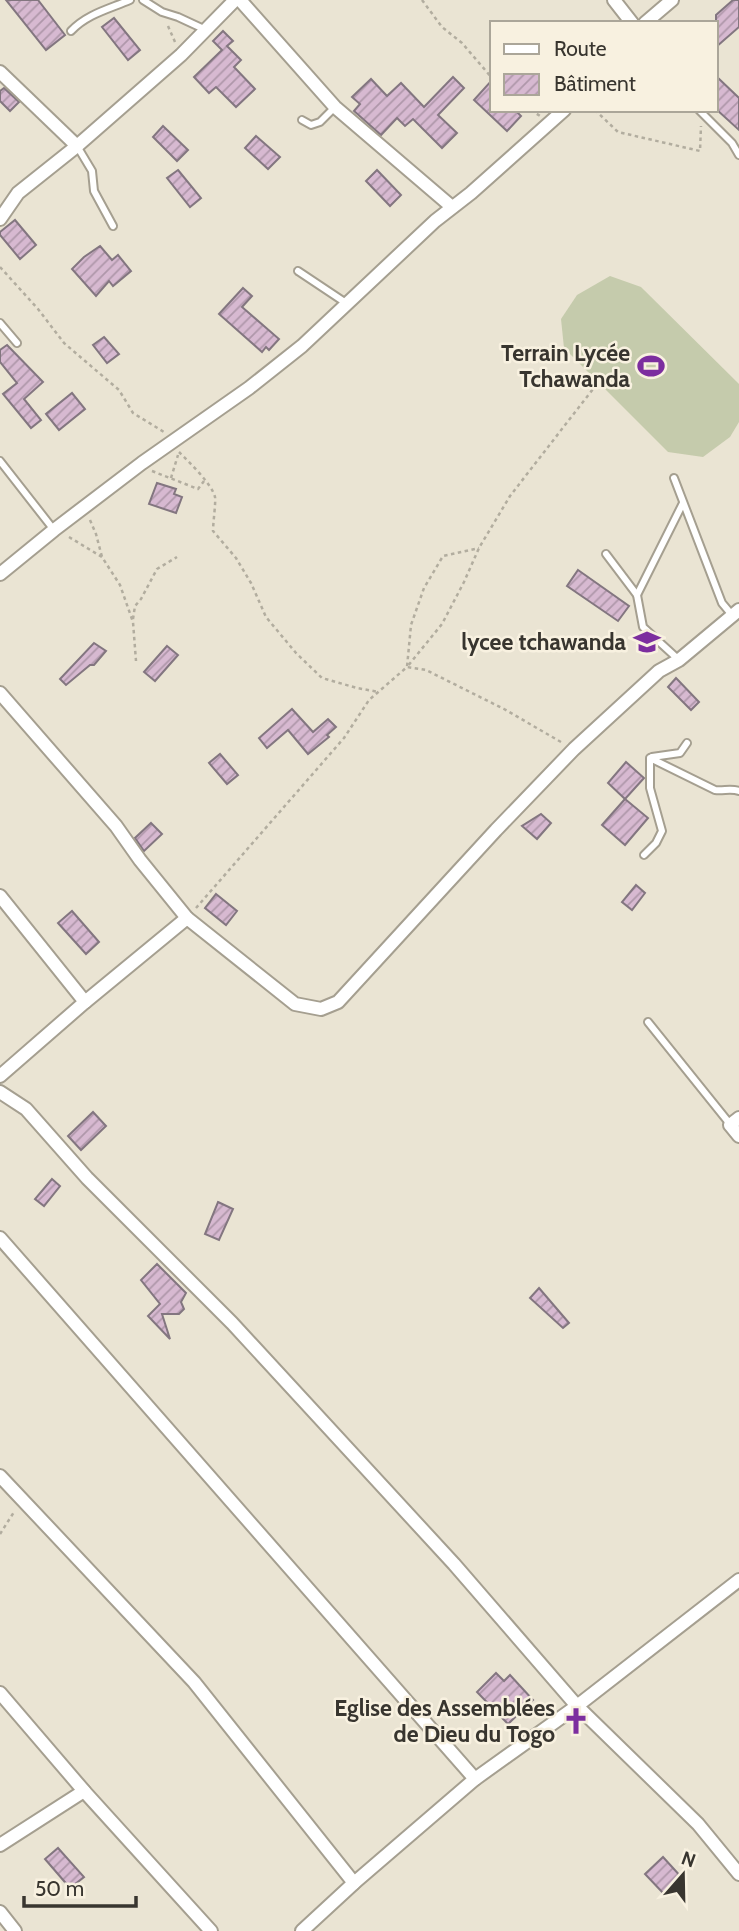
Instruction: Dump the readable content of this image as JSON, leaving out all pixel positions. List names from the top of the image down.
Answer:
{
  "places": {
    "sports": ["Terrain Lycée Tchawanda"],
    "school or university": ["lycee tchawanda"],
    "church": ["Eglise des Assemblées de Dieu du Togo"]
  },
  "legend": ["Route", "Bâtiment"],
  "scale_bar": "50 m",
  "north": "top"
}
